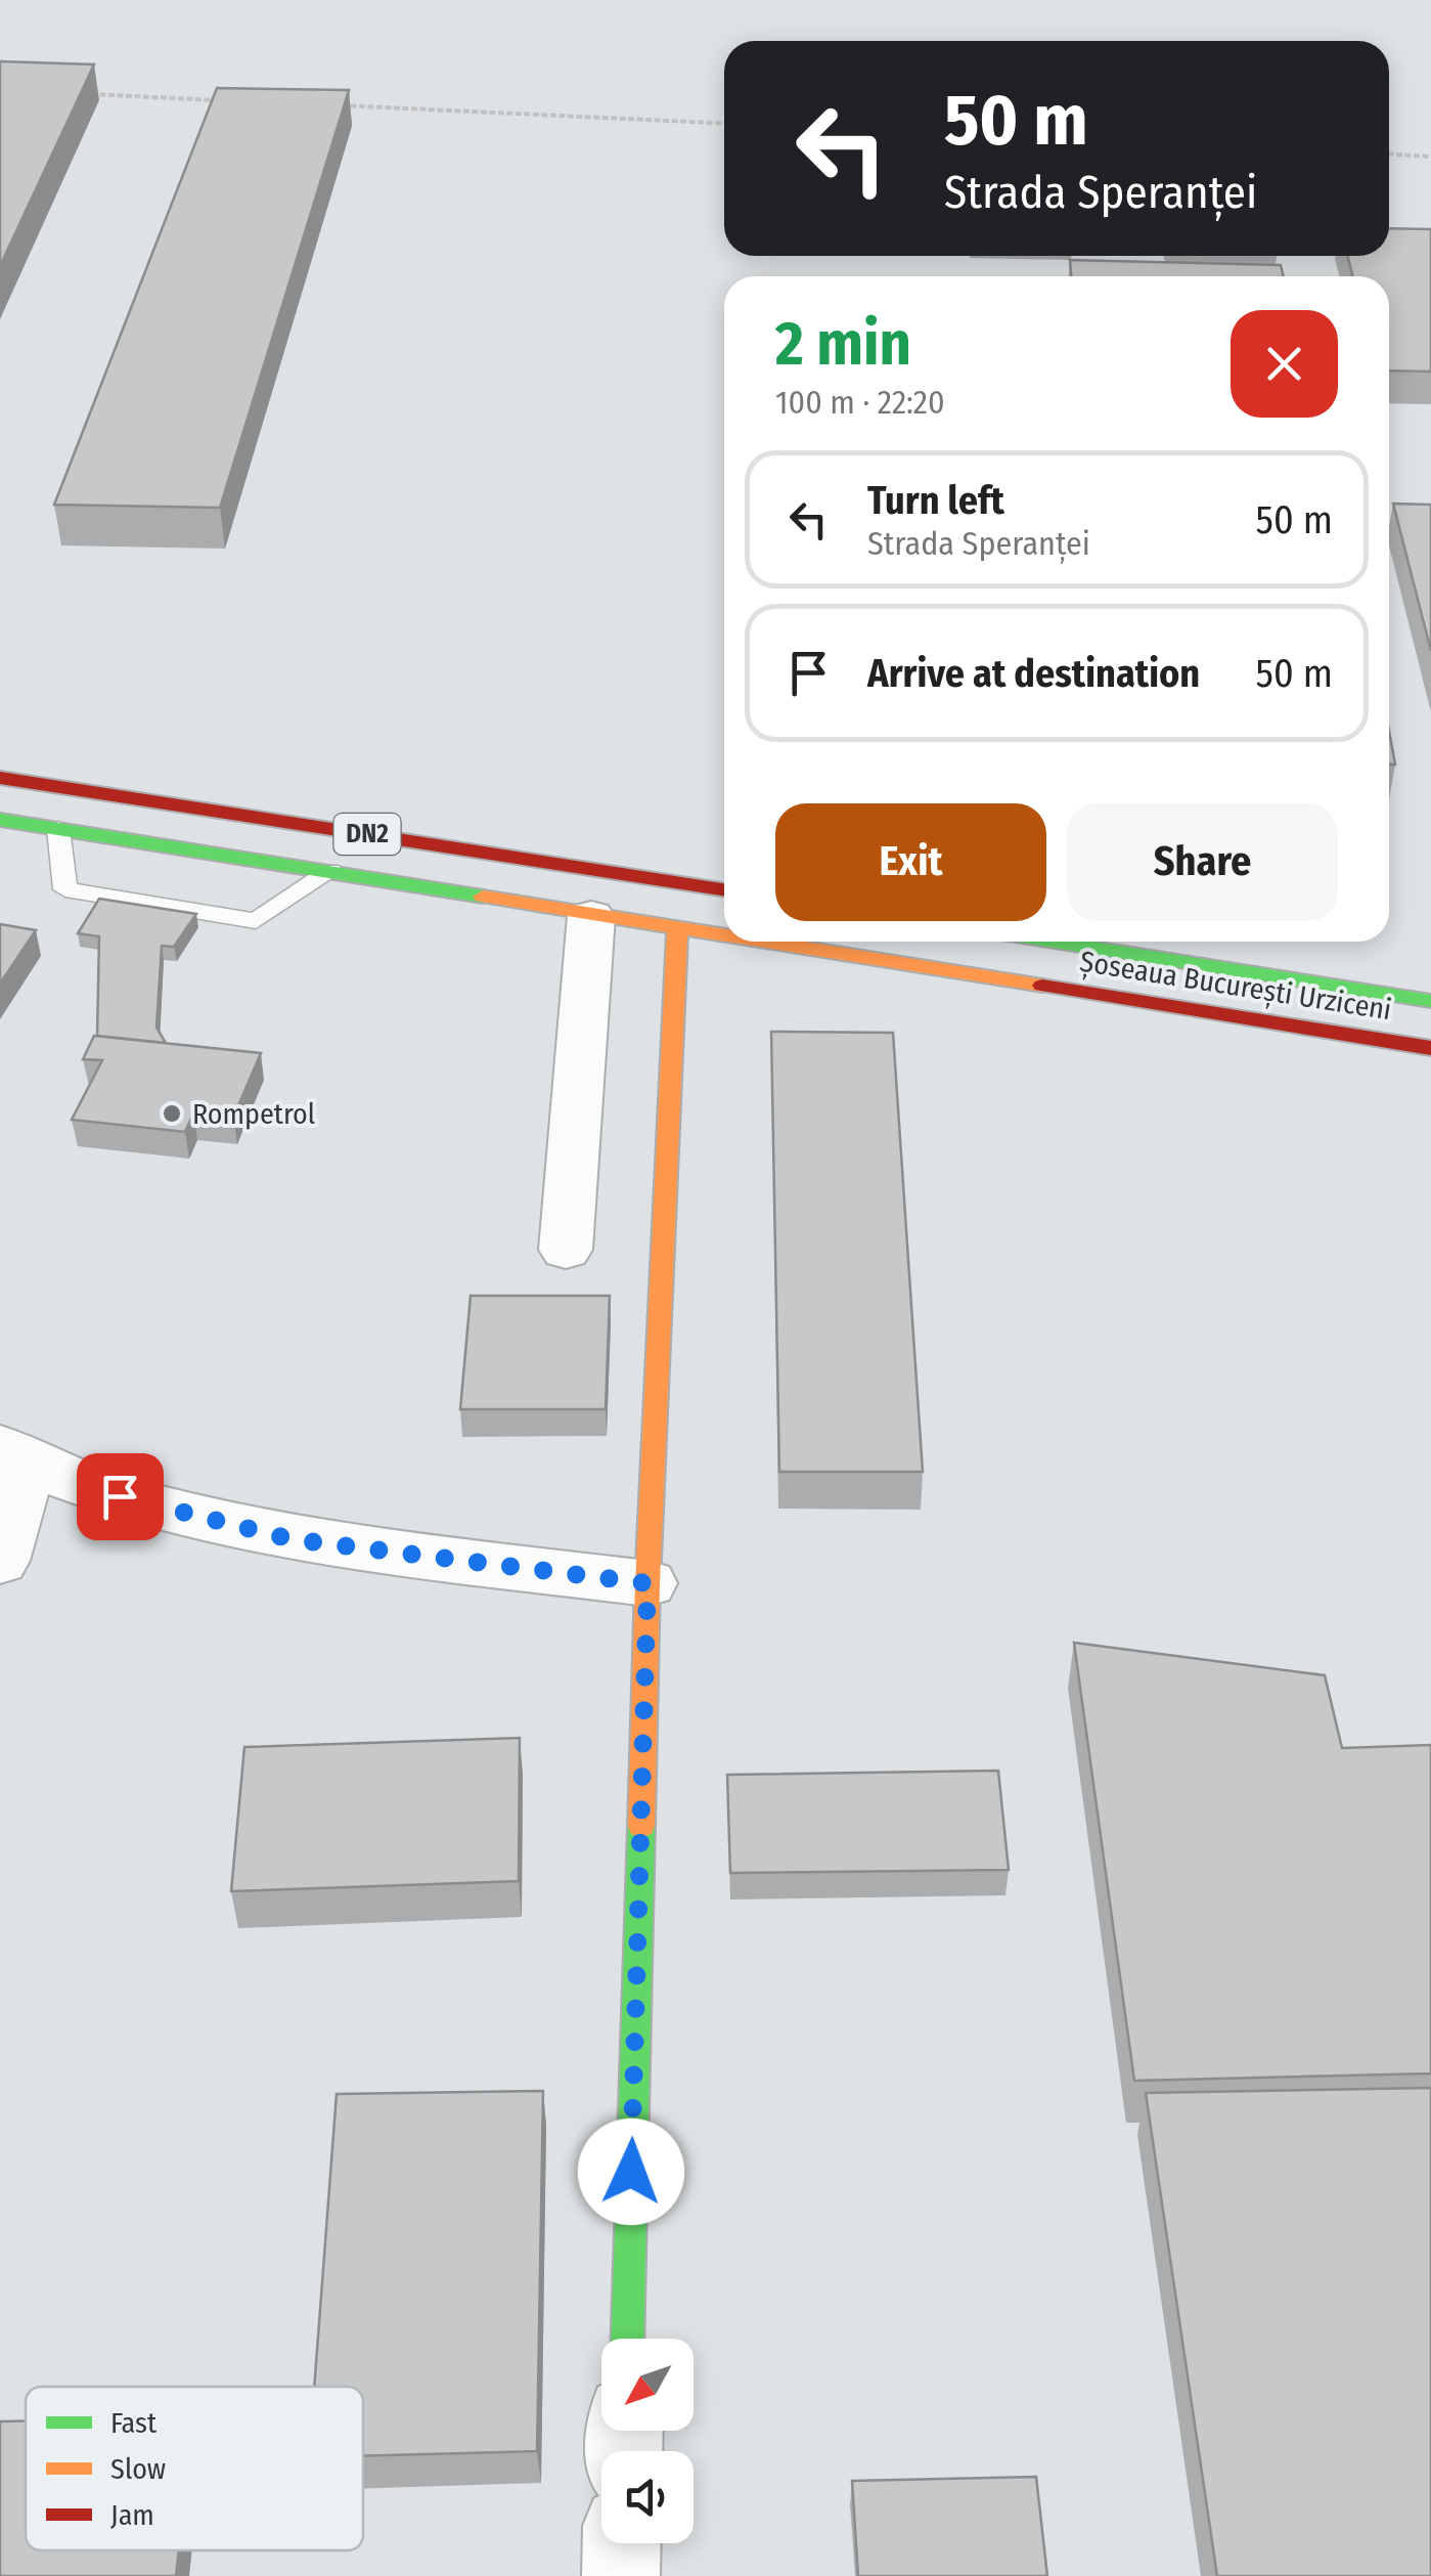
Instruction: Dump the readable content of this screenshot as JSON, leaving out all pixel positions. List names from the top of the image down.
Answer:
{
  "streets": {
    "main road": ["DN2", "Șoseaua București Urziceni"]
  },
  "places": ["Rompetrol"],
  "legend": ["Fast", "Slow", "Jam"],
  "north": "bottom left",
  "page": {
    "turn": ["50 m", "Strada Speranței"],
    "heading": ["2 min", "100 m · 22:20"],
    "list": [
      {
        "name": "Turn left",
        "note": "Strada Speranței",
        "value": "50 m"
      },
      {
        "name": "Arrive at destination",
        "value": "50 m"
      }
    ],
    "buttons": ["Exit", "Share"]
  }
}
